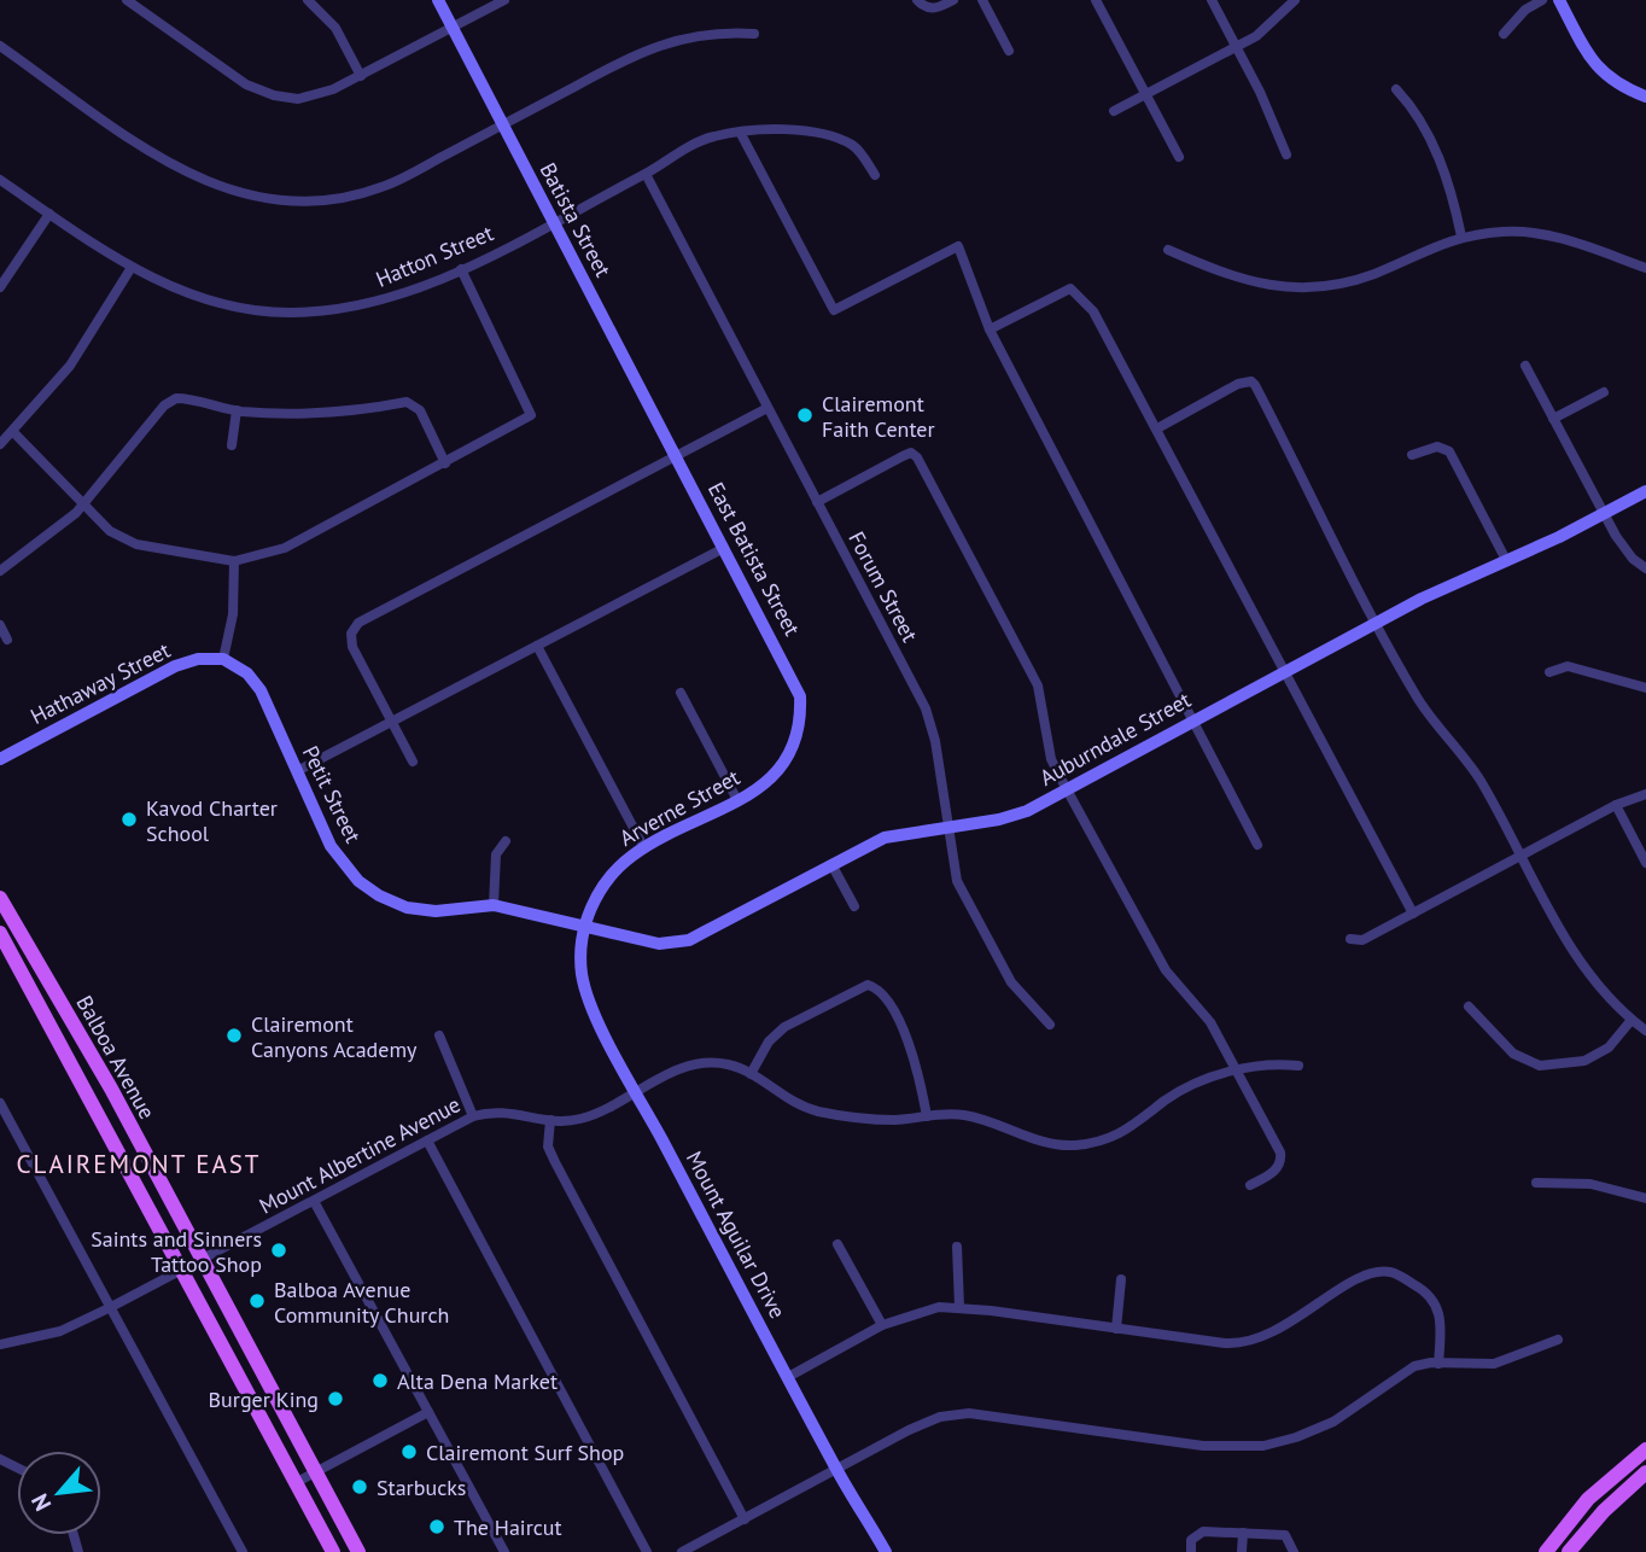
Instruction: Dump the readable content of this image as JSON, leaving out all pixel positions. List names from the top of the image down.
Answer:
{
  "streets": {
    "main road": ["Balboa Avenue"],
    "street": [
      "Batista Street",
      "Hatton Street",
      "East Batista Street",
      "Forum Street",
      "Hathaway Street",
      "Auburndale Street",
      "Petit Street",
      "Arverne Street",
      "Mount Albertine Avenue",
      "Mount Aguilar Drive"
    ]
  },
  "crossings": [
    ["Batista Street", "Hatton Street"],
    ["Batista Street", "East Batista Street"],
    ["Hatton Street", "Forum Street"],
    ["East Batista Street", "Arverne Street"],
    ["Forum Street", "Auburndale Street"],
    ["Hathaway Street", "Petit Street"],
    ["Auburndale Street", "Petit Street"],
    ["Auburndale Street", "Arverne Street"],
    ["Auburndale Street", "Mount Aguilar Drive"],
    ["Petit Street", "Arverne Street"],
    ["Petit Street", "Mount Aguilar Drive"],
    ["Arverne Street", "Mount Aguilar Drive"],
    ["Balboa Avenue", "Mount Albertine Avenue"],
    ["Mount Albertine Avenue", "Mount Aguilar Drive"]
  ],
  "districts": ["CLAIREMONT EAST"],
  "places": [
    "Clairemont Faith Center",
    "Kavod Charter School",
    "Clairemont Canyons Academy",
    "Saints and Sinners Tattoo Shop",
    "Balboa Avenue Community Church",
    "Alta Dena Market",
    "Burger King",
    "Clairemont Surf Shop",
    "Starbucks",
    "The Haircut"
  ],
  "north": "bottom left"
}
